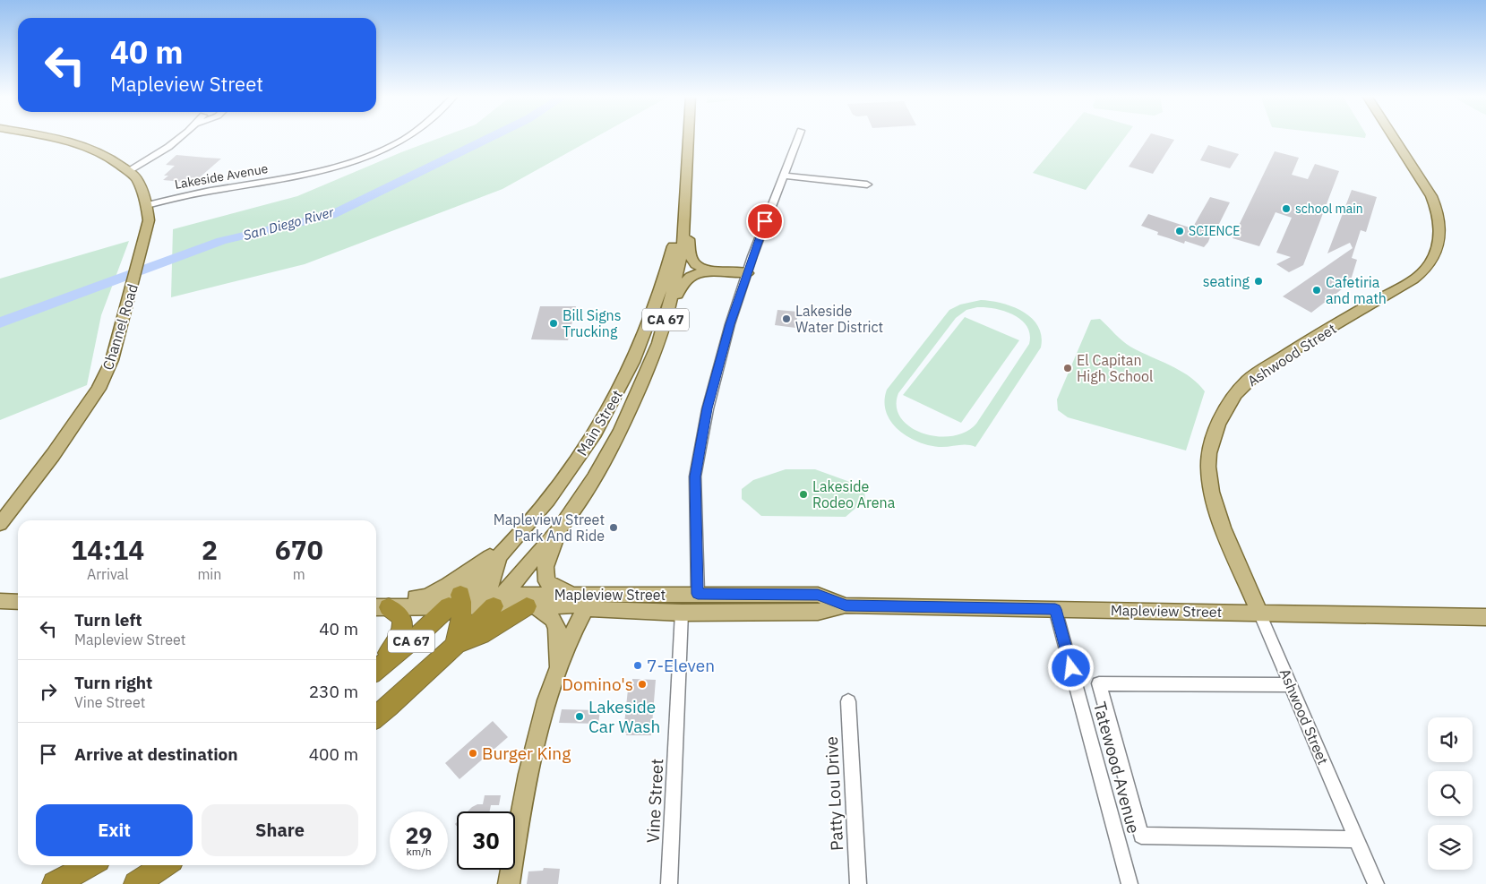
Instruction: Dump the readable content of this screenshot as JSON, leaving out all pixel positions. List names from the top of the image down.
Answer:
{
  "streets": {
    "highway": ["CA 67"],
    "main road": [
      "Channel Road",
      "Ashwood Street",
      "Main Street",
      "Mapleview Street"
    ],
    "street": [
      "Lakeside Avenue",
      "Tatewood Avenue",
      "Patty Lou Drive",
      "Vine Street"
    ]
  },
  "crossings": [
    ["Lakeside Avenue", "Channel Road"],
    ["CA 67", "Main Street"],
    ["CA 67", "Mapleview Street"],
    ["Ashwood Street", "Mapleview Street"],
    ["Main Street", "Mapleview Street"],
    ["Mapleview Street", "Tatewood Avenue"],
    ["Mapleview Street", "Vine Street"]
  ],
  "water": ["San Diego River"],
  "places": [
    "school main",
    "SCIENCE",
    "seating",
    "Cafetiria and math",
    "Lakeside Water District",
    "Bill Signs Trucking",
    "El Capitan High School",
    "Lakeside Rodeo Arena",
    "Mapleview Street Park And Ride",
    "7-Eleven",
    "Domino's",
    "Lakeside Car Wash",
    "Burger King"
  ],
  "page": {
    "turn": ["40 m", "Mapleview Street"],
    "eta": [
      "14:14",
      "Arrival",
      "2",
      "min",
      "670",
      "m"
    ],
    "list": [
      {
        "name": "Turn left",
        "note": "Mapleview Street",
        "value": "40 m"
      },
      {
        "name": "Turn right",
        "note": "Vine Street",
        "value": "230 m"
      },
      {
        "name": "Arrive at destination",
        "value": "400 m"
      }
    ],
    "buttons": ["Exit", "Share"],
    "speed": "29 km/h",
    "limit": "30"
  }
}
